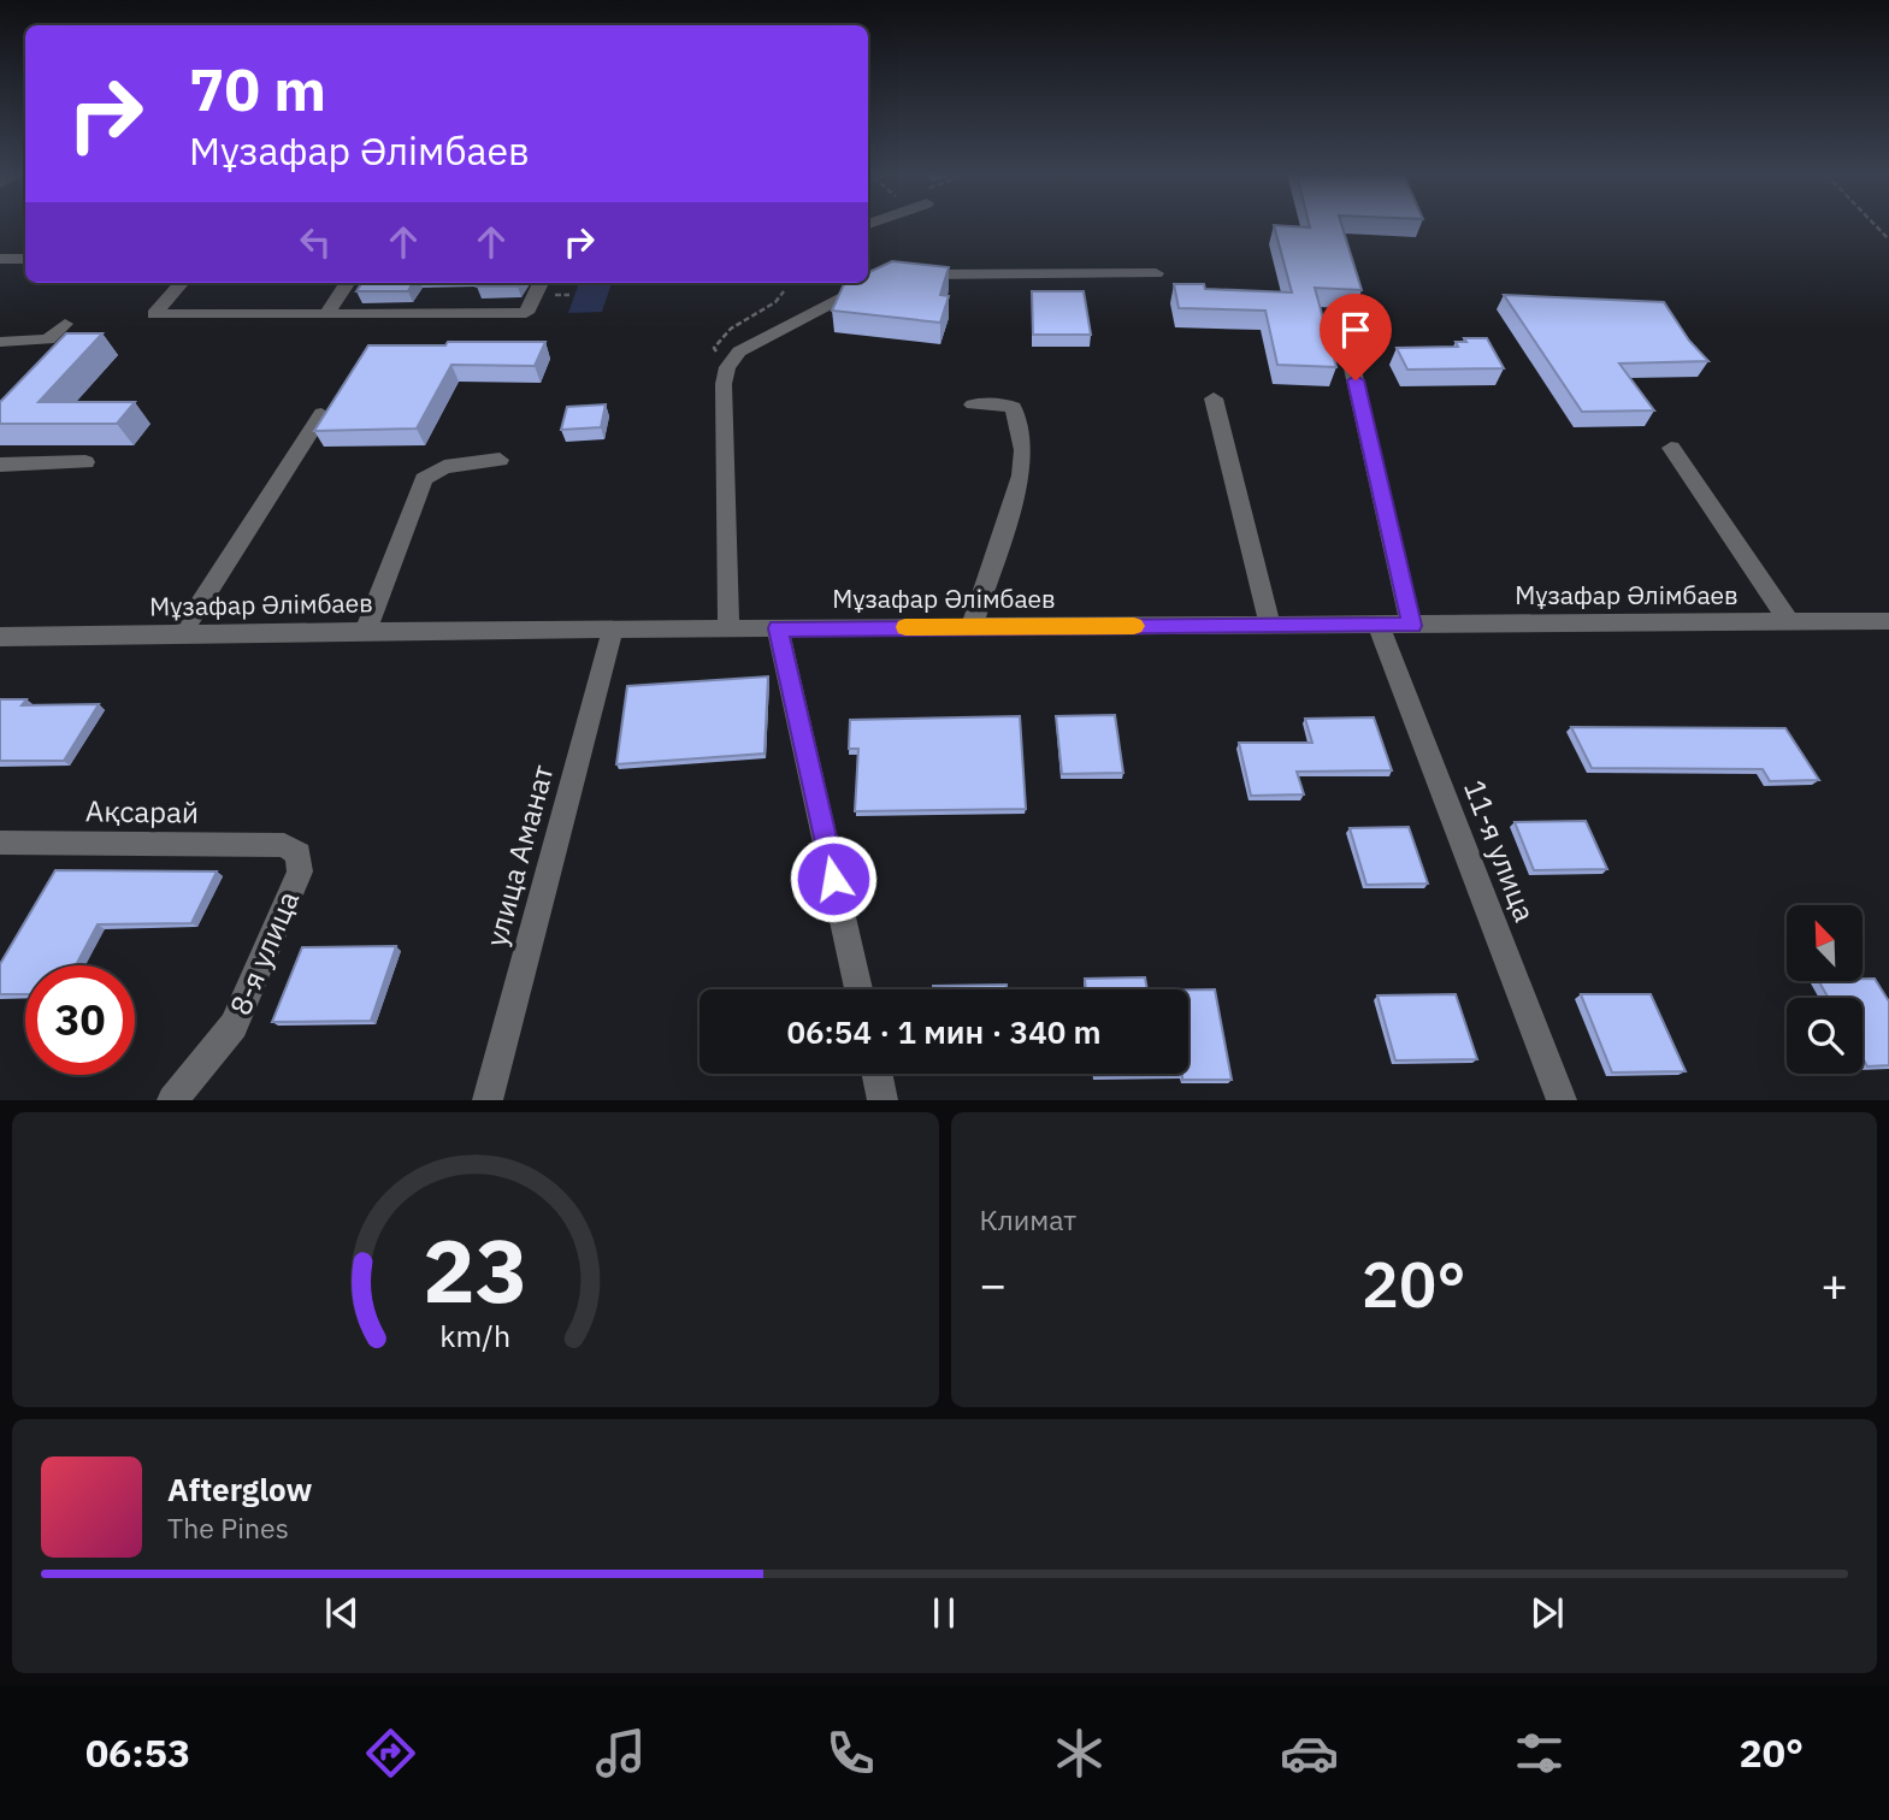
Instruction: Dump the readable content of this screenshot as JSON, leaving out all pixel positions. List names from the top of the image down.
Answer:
{
  "streets": {
    "street": [
      "Мұзафар Әлімбаев",
      "Ақсарай",
      "11-я улица",
      "улица Аманат",
      "8-я улица"
    ]
  },
  "crossings": [
    ["Мұзафар Әлімбаев", "11-я улица"],
    ["Мұзафар Әлімбаев", "улица Аманат"],
    ["Ақсарай", "8-я улица"]
  ],
  "north": "top left",
  "page": {
    "turn": ["70 m", "Мұзафар Әлімбаев"],
    "limit": "30",
    "trip": "06:54 · 1 мин · 340 m",
    "tile": "Климат",
    "heat": ["−", "20°", "+"],
    "song": ["Afterglow", "The Pines"],
    "tabs": ["06:53", "20°"],
    "gauge": ["23", "km/h"]
  }
}
